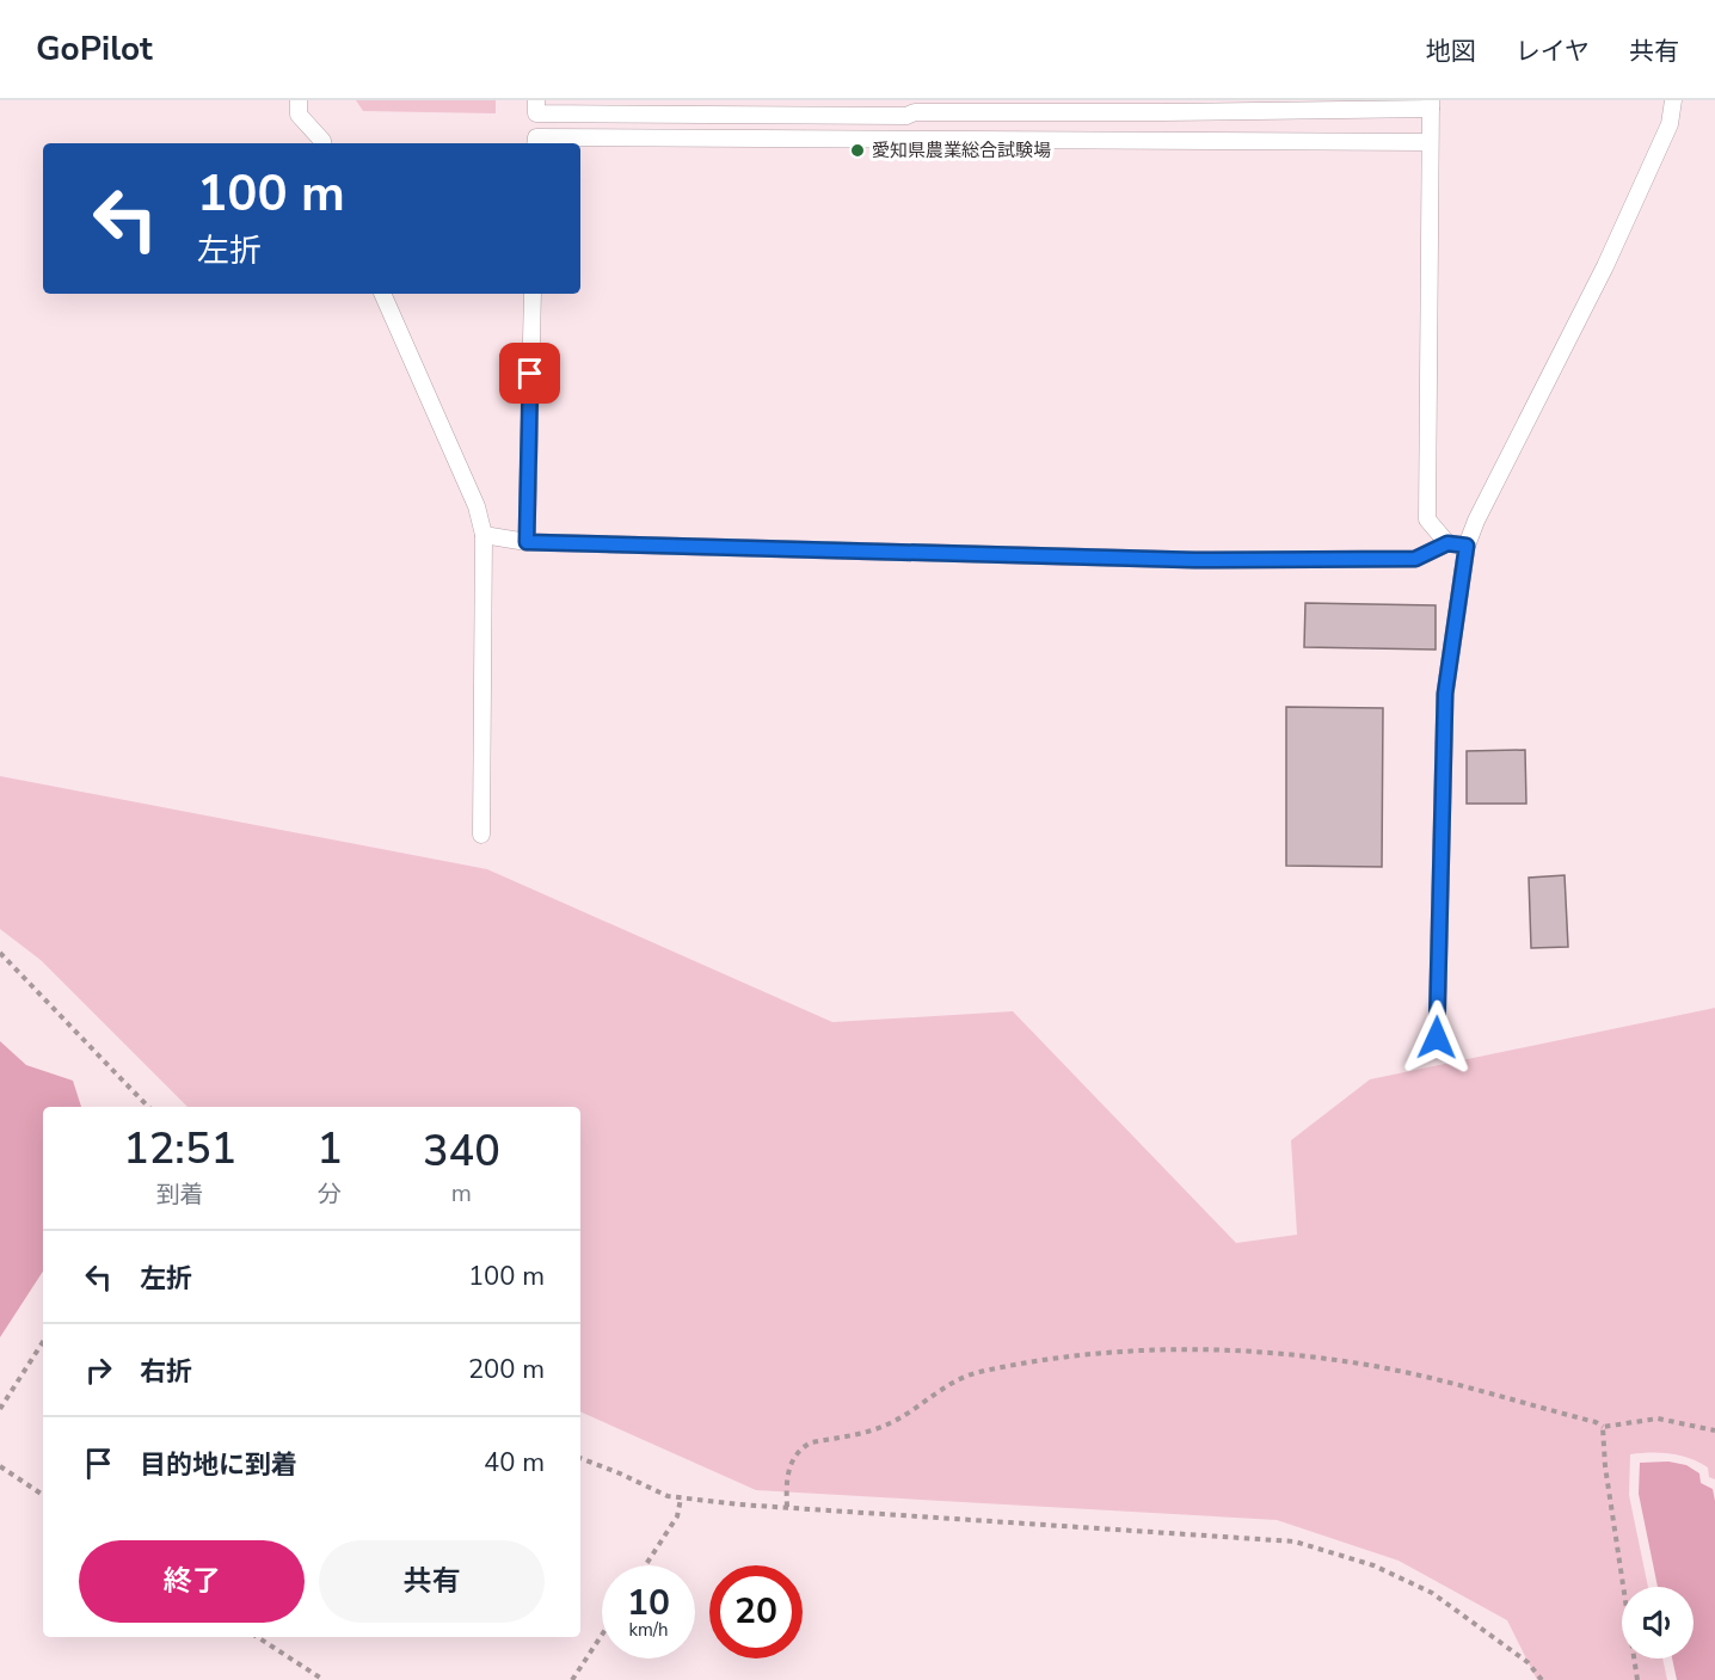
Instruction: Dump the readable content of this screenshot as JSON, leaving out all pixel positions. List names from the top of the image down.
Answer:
{
  "places": ["愛知県農業総合試験場"],
  "page": {
    "header": "GoPilot",
    "nav": ["地図", "レイヤ", "共有"],
    "turn": ["100 m", "左折"],
    "eta": [
      "12:51",
      "到着",
      "1",
      "分",
      "340",
      "m"
    ],
    "list": [
      {
        "name": "左折",
        "value": "100 m"
      },
      {
        "name": "右折",
        "value": "200 m"
      },
      {
        "name": "目的地に到着",
        "value": "40 m"
      }
    ],
    "buttons": ["終了", "共有"],
    "speed": "10 km/h",
    "limit": "20"
  }
}
